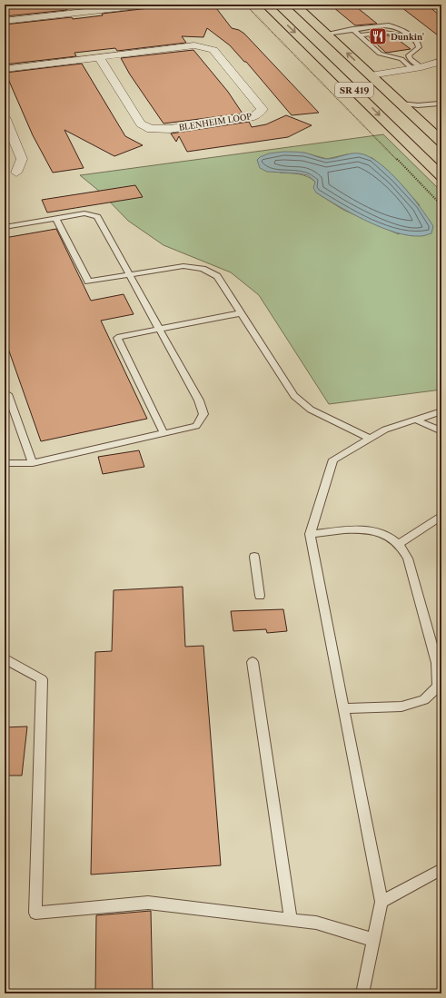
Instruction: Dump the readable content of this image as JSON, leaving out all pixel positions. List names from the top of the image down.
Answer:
{
  "streets": {
    "main road": ["SR 419"],
    "street": ["BLENHEIM LOOP"]
  },
  "places": {
    "restaurant": ["Dunkin'"]
  }
}
